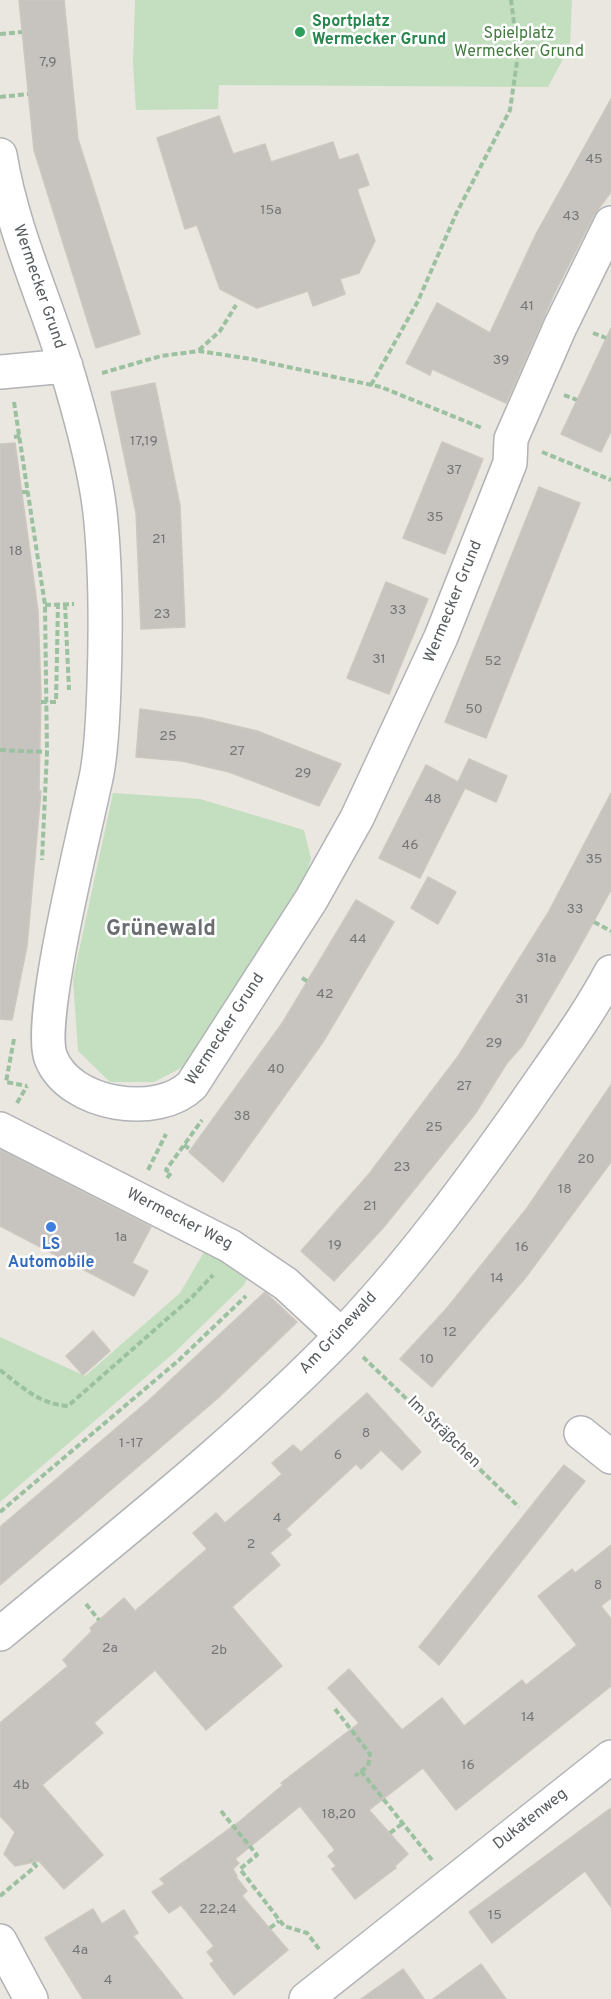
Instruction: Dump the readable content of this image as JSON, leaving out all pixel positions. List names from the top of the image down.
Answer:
{
  "streets": {
    "street": [
      "Wermecker Grund",
      "Wermecker Weg",
      "Am Grünewald",
      "Dukatenweg"
    ],
    "path": ["Im Sträßchen"]
  },
  "crossings": [
    ["Wermecker Weg", "Am Grünewald"]
  ],
  "districts": ["Grünewald"],
  "parks": ["Spielplatz Wermecker Grund"],
  "places": ["Sportplatz Wermecker Grund", "LS Automobile"],
  "house_numbers": [
    "7,9",
    "45",
    "15a",
    "43",
    "41",
    "39",
    "17,19",
    "37",
    "35",
    "21",
    "18",
    "33",
    "23",
    "31",
    "52",
    "50",
    "25",
    "27",
    "29",
    "48",
    "46",
    "35",
    "33",
    "44",
    "31a",
    "42",
    "31",
    "29",
    "40",
    "27",
    "38",
    "25",
    "20",
    "23",
    "18",
    "21",
    "1a",
    "19",
    "16",
    "14",
    "12",
    "10",
    "8",
    "1-17",
    "6",
    "4",
    "2",
    "8",
    "2a",
    "2b",
    "14",
    "16",
    "4b",
    "18,20",
    "22,24",
    "15",
    "4a",
    "4"
  ]
}
